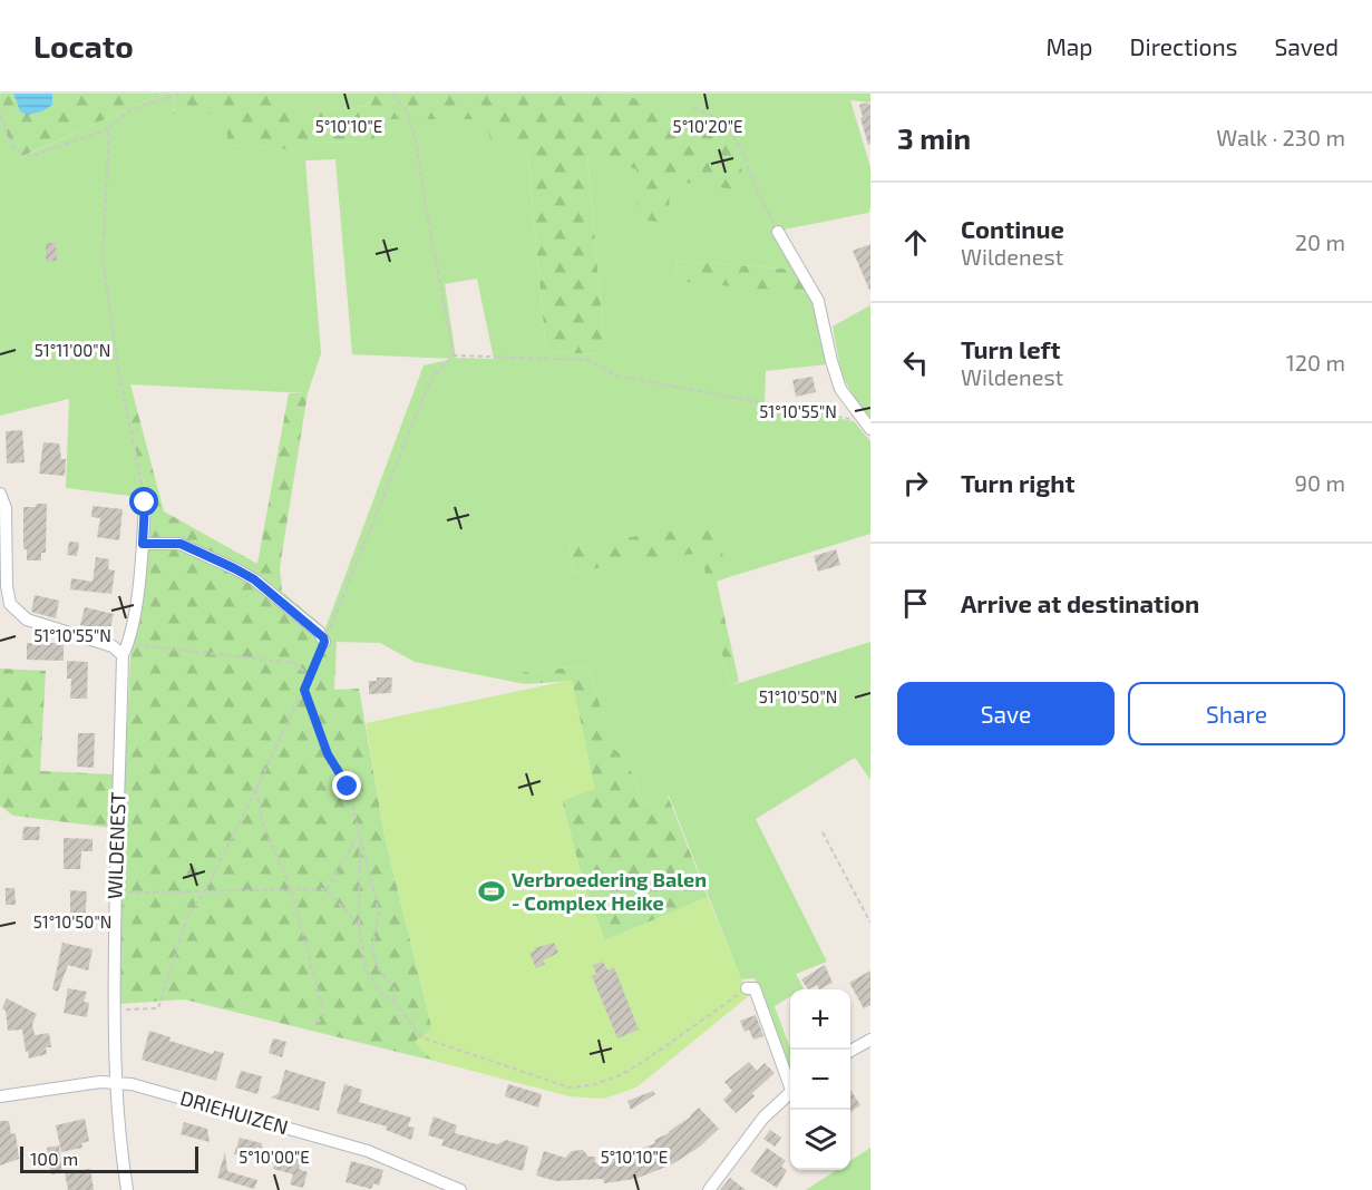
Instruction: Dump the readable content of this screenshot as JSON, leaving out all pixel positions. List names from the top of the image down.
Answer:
{
  "streets": {
    "street": ["WILDENEST", "DRIEHUIZEN"]
  },
  "crossings": [
    ["WILDENEST", "DRIEHUIZEN"]
  ],
  "places": {
    "sports": ["Verbroedering Balen - Complex Heike"]
  },
  "scale_bar": "100 m",
  "page": {
    "header": "Locato",
    "nav": ["Map", "Directions", "Saved"],
    "heading": ["3 min", "Walk · 230 m"],
    "list": [
      ["Continue", "Wildenest", "20 m"],
      ["Turn left", "Wildenest", "120 m"],
      ["Turn right", "90 m"],
      "Arrive at destination"
    ],
    "buttons": ["Save", "Share"],
    "map_buttons": ["+", "−"],
    "scale": "100 m"
  },
  "coordinates": [
    "5°10'10\"E",
    "5°10'20\"E",
    "51°11'00\"N",
    "51°10'55\"N",
    "51°10'50\"N",
    "5°10'00\"E"
  ]
}
